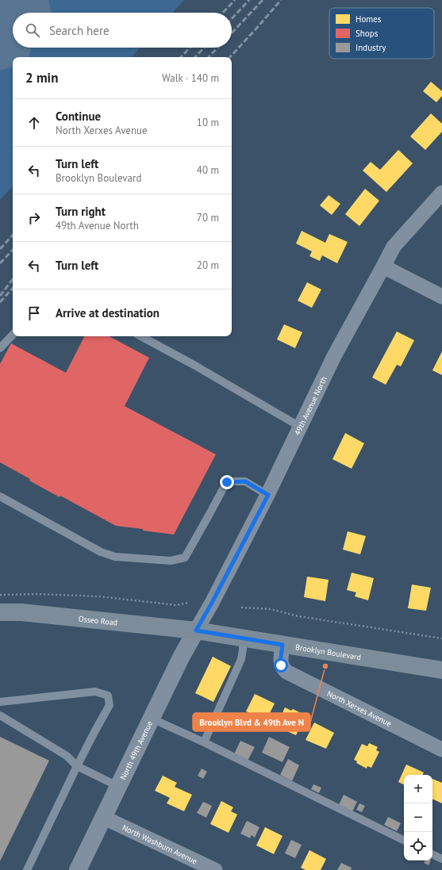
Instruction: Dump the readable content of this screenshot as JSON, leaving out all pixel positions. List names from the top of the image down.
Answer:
{
  "streets": {
    "main road": ["Osseo Road", "Brooklyn Boulevard"],
    "street": [
      "49th Avenue North",
      "North Xerxes Avenue",
      "North 49th Avenue",
      "North Washburn Avenue"
    ]
  },
  "crossings": [
    ["49th Avenue North", "Osseo Road"],
    ["49th Avenue North", "Brooklyn Boulevard"],
    ["49th Avenue North", "North 49th Avenue"],
    ["Osseo Road", "Brooklyn Boulevard"],
    ["Osseo Road", "North 49th Avenue"],
    ["Brooklyn Boulevard", "North Xerxes Avenue"],
    ["Brooklyn Boulevard", "North 49th Avenue"],
    ["North 49th Avenue", "North Washburn Avenue"]
  ],
  "places": ["Brooklyn Blvd & 49th Ave N"],
  "legend": ["Homes", "Shops", "Industry"],
  "page": {
    "search": "Search here",
    "heading": ["2 min", "Walk · 140 m"],
    "list": [
      ["Continue", "North Xerxes Avenue", "10 m"],
      ["Turn left", "Brooklyn Boulevard", "40 m"],
      ["Turn right", "49th Avenue North", "70 m"],
      ["Turn left", "20 m"],
      "Arrive at destination"
    ],
    "map_buttons": ["+", "−"]
  }
}
